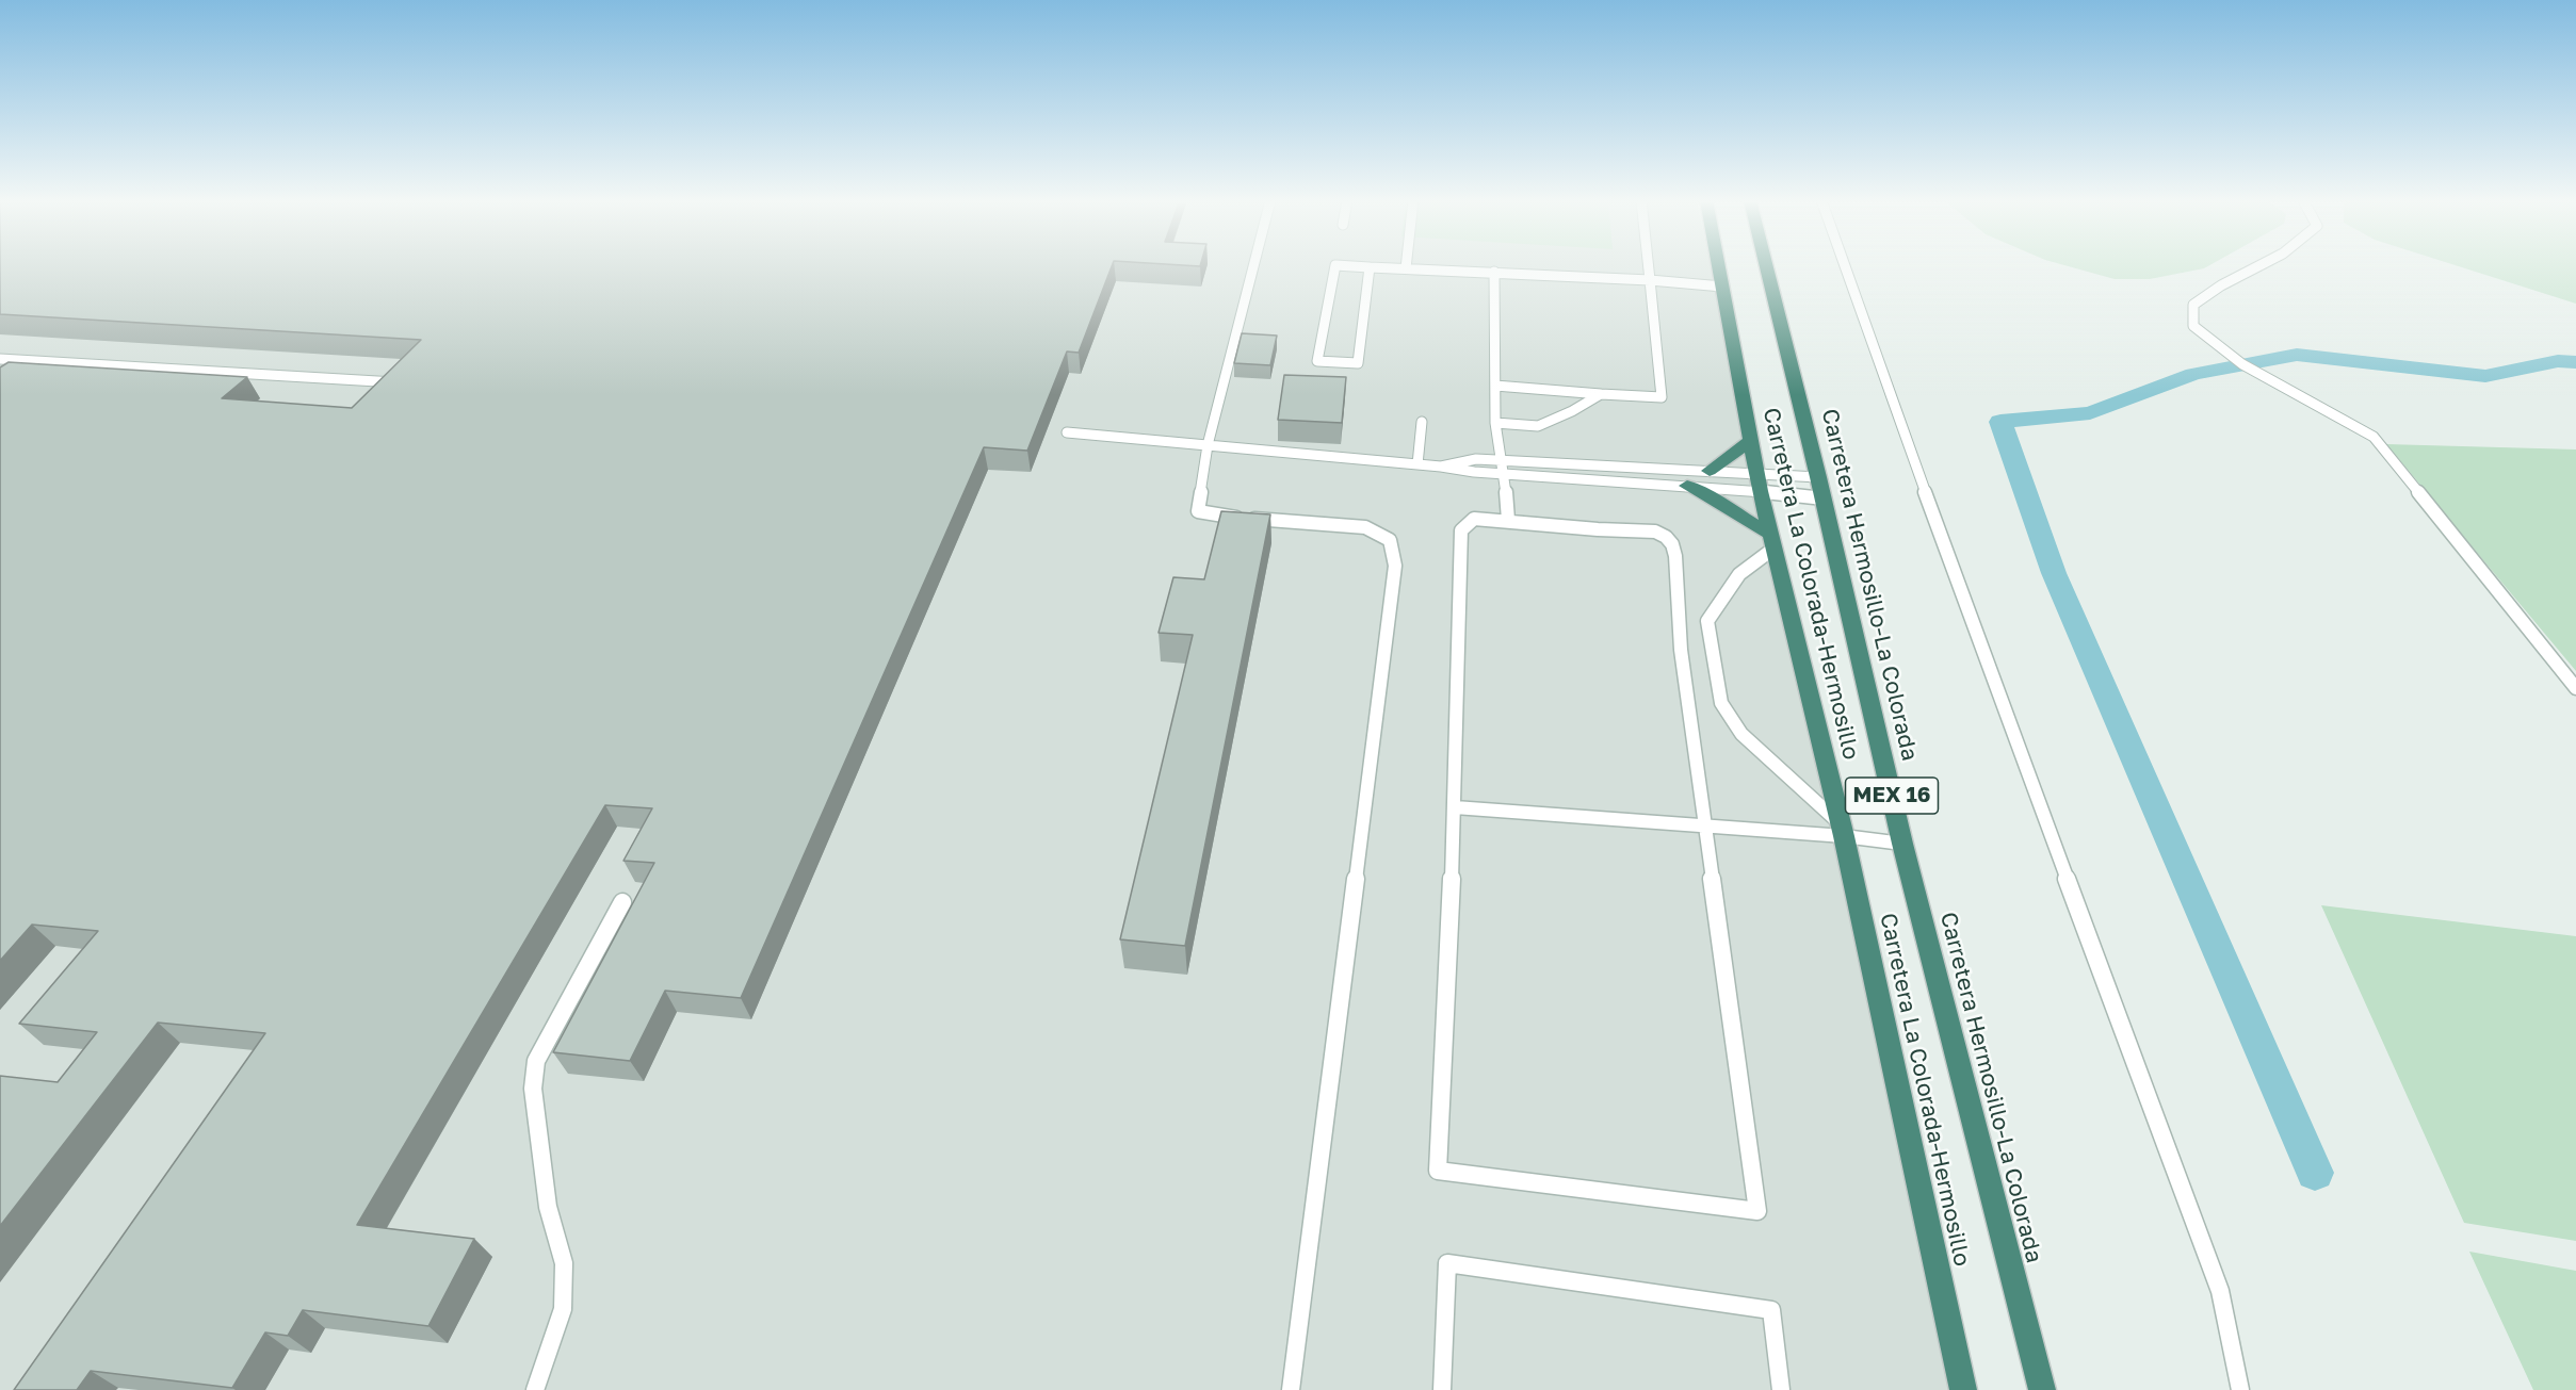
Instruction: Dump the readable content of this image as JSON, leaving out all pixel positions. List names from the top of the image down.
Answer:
{
  "streets": {
    "highway": ["Carretera La Colorada-Hermosillo", "Carretera Hermosillo-La Colorada", "MEX 16"]
  }
}
